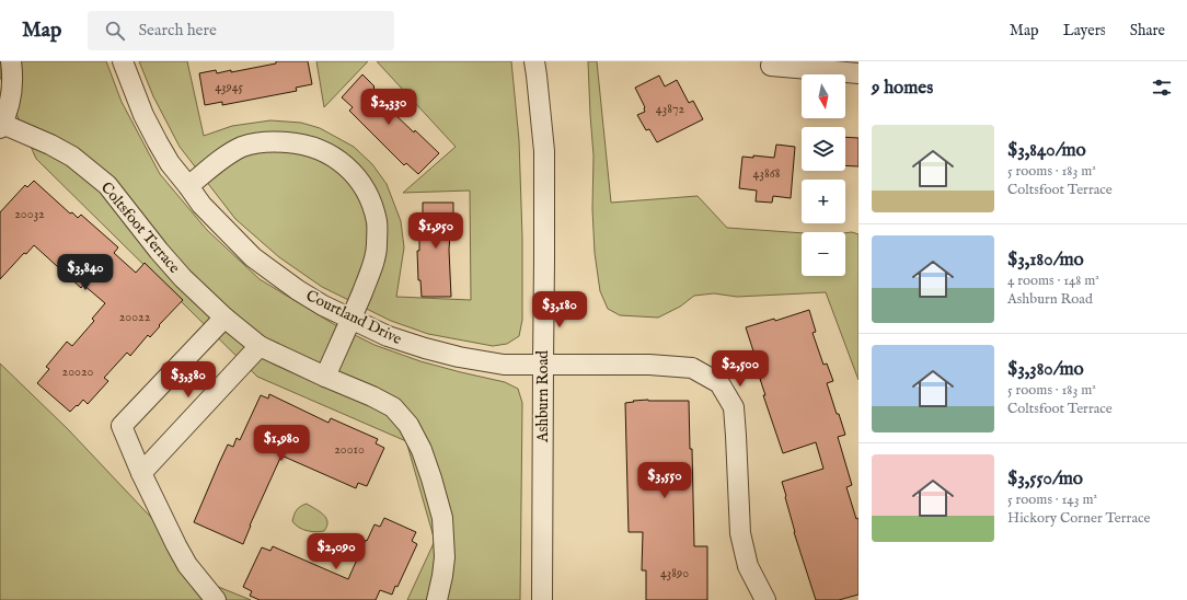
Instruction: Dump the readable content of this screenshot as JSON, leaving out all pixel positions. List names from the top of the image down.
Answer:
{
  "streets": {
    "street": ["Coltsfoot Terrace", "Courtland Drive", "Ashburn Road"]
  },
  "crossings": [
    ["Courtland Drive", "Ashburn Road"]
  ],
  "house_numbers": [
    "43945",
    "43872",
    "43868",
    "20032",
    "20022",
    "20020",
    "20010",
    "43890"
  ],
  "north": "bottom",
  "page": {
    "header": "Map",
    "search": "Search here",
    "nav": ["Map", "Layers", "Share"],
    "heading": "9 homes",
    "map_buttons": ["+", "−"],
    "price": [
      "$2,330",
      "$1,950",
      "$3,840",
      "$3,180",
      "$2,500",
      "$3,380",
      "$1,980",
      "$3,550",
      "$2,090"
    ],
    "list": [
      {
        "name": "$3,840/mo",
        "note": "5 rooms · 183 m² · Coltsfoot Terrace"
      },
      {
        "name": "$3,180/mo",
        "note": "4 rooms · 148 m² · Ashburn Road"
      },
      {
        "name": "$3,380/mo",
        "note": "5 rooms · 183 m² · Coltsfoot Terrace"
      },
      {
        "name": "$3,550/mo",
        "note": "5 rooms · 143 m² · Hickory Corner Terrace"
      }
    ]
  }
}
